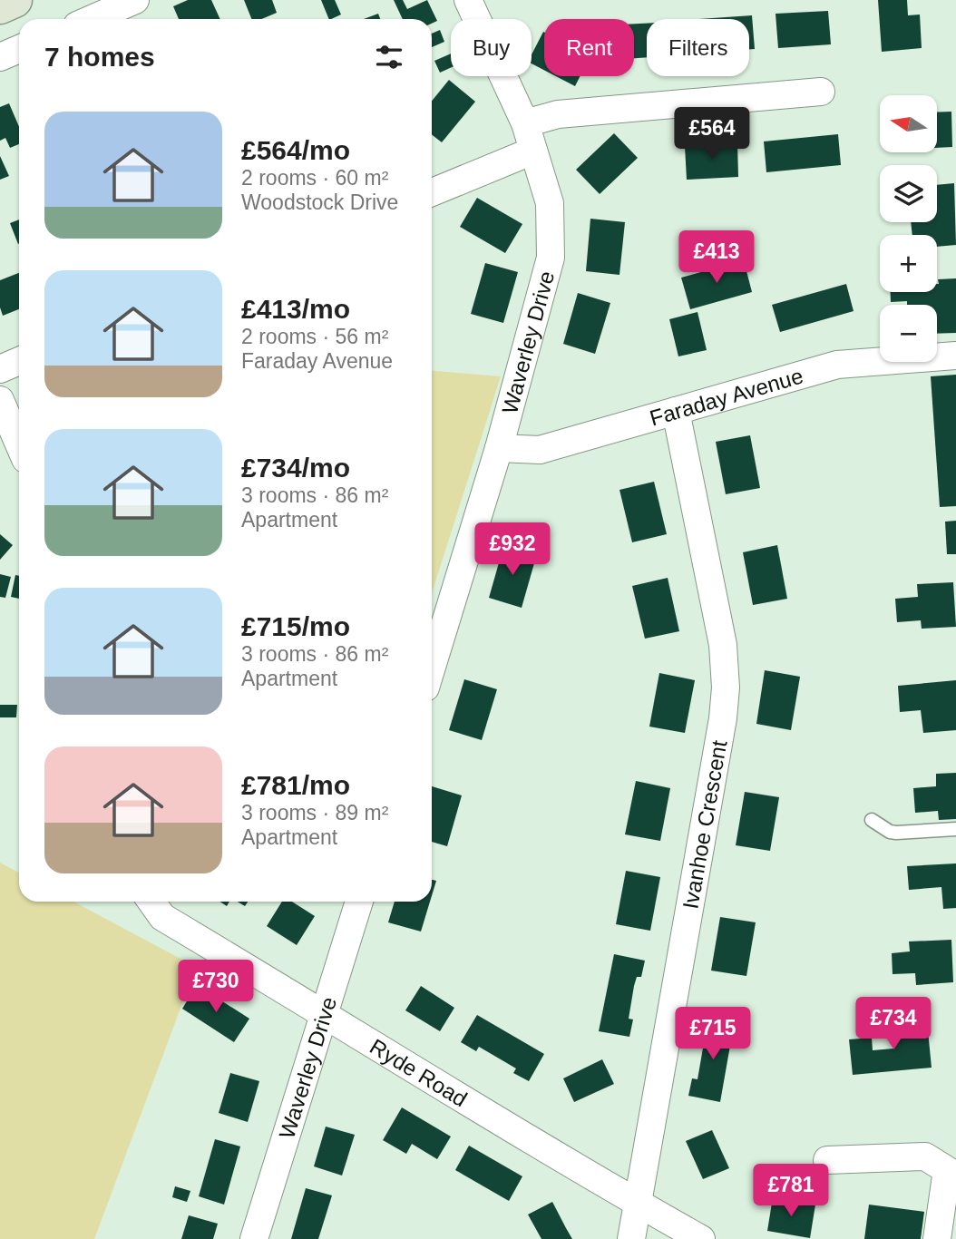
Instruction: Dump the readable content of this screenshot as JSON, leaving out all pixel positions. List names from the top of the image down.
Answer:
{
  "streets": {
    "street": [
      "Waverley Drive",
      "Faraday Avenue",
      "Ivanhoe Crescent",
      "Ryde Road"
    ]
  },
  "crossings": [
    ["Waverley Drive", "Faraday Avenue"],
    ["Waverley Drive", "Ryde Road"],
    ["Faraday Avenue", "Ivanhoe Crescent"],
    ["Ivanhoe Crescent", "Ryde Road"]
  ],
  "north": "left",
  "page": {
    "chip": ["Buy", "Rent", "Filters"],
    "heading": "7 homes",
    "map_buttons": ["+", "−"],
    "list": [
      {
        "name": "£564/mo",
        "note": "2 rooms · 60 m² · Woodstock Drive"
      },
      {
        "name": "£413/mo",
        "note": "2 rooms · 56 m² · Faraday Avenue"
      },
      {
        "name": "£734/mo",
        "note": "3 rooms · 86 m² · Apartment"
      },
      {
        "name": "£715/mo",
        "note": "3 rooms · 86 m² · Apartment"
      },
      {
        "name": "£781/mo",
        "note": "3 rooms · 89 m² · Apartment"
      }
    ],
    "price": [
      "£564",
      "£413",
      "£932",
      "£730",
      "£734",
      "£715",
      "£781"
    ]
  }
}
